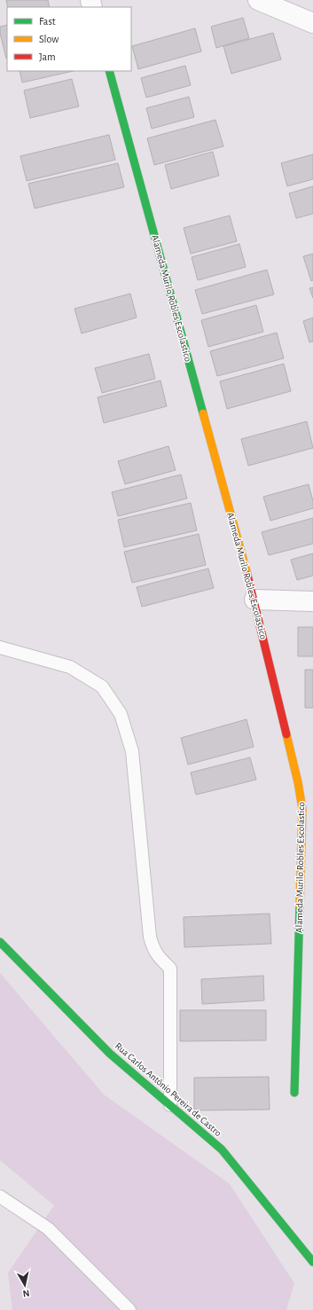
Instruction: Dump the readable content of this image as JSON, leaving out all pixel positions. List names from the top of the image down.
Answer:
{
  "streets": {
    "street": ["Alameda Murilo Robles Escolastico", "Rua Carlos Antônio Pereira de Castro"]
  },
  "legend": ["Fast", "Slow", "Jam"],
  "north": "bottom"
}
